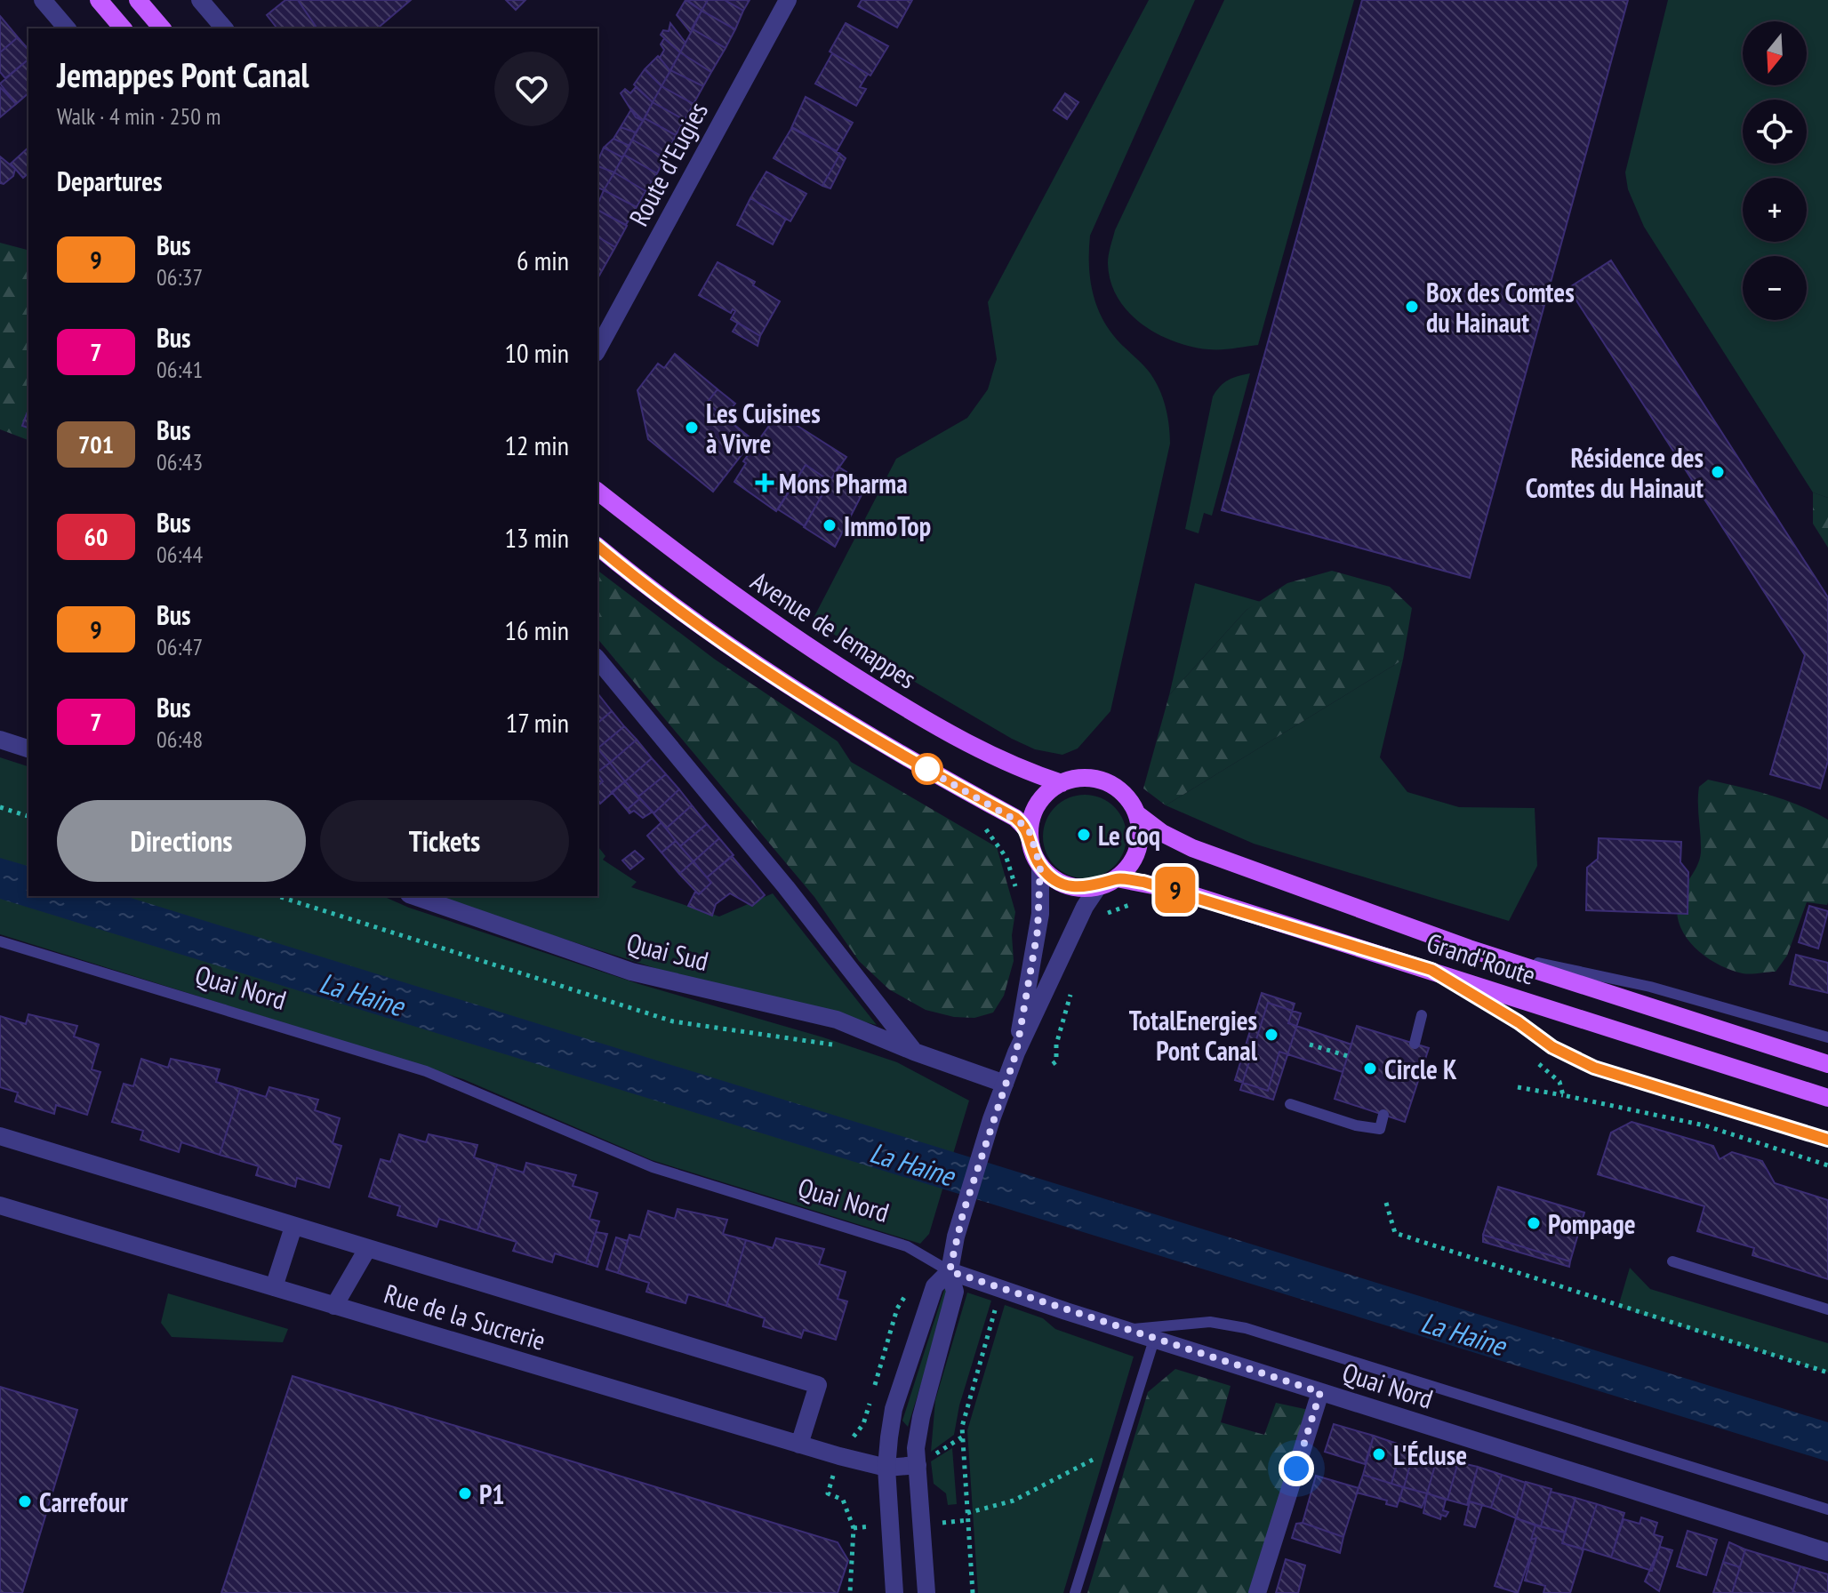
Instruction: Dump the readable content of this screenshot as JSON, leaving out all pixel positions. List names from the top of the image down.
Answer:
{
  "streets": {
    "main road": ["Avenue de Jemappes", "Grand'Route"],
    "street": [
      "Route d'Eugies",
      "Quai Sud",
      "Quai Nord",
      "Rue de la Sucrerie"
    ]
  },
  "crossings": [
    ["Avenue de Jemappes", "Grand'Route"]
  ],
  "water": ["La Haine"],
  "places": {
    "other": [
      "Box des Comtes du Hainaut",
      "Les Cuisines à Vivre",
      "Résidence des Comtes du Hainaut",
      "ImmoTop",
      "Le Coq",
      "TotalEnergies Pont Canal",
      "Circle K",
      "Pompage",
      "L'Écluse",
      "P1",
      "Carrefour"
    ],
    "health": ["Mons Pharma"]
  },
  "lines": ["bus line 9"],
  "north": "bottom",
  "page": {
    "on_map": "9",
    "map_buttons": ["+", "−"],
    "heading": [
      ["Jemappes Pont Canal", "Walk · 4 min · 250 m"],
      "Departures"
    ],
    "list": [
      {
        "mark": "9",
        "name": "Bus",
        "note": "06:37",
        "value": "6 min"
      },
      {
        "mark": "7",
        "name": "Bus",
        "note": "06:41",
        "value": "10 min"
      },
      {
        "mark": "701",
        "name": "Bus",
        "note": "06:43",
        "value": "12 min"
      },
      {
        "mark": "60",
        "name": "Bus",
        "note": "06:44",
        "value": "13 min"
      },
      {
        "mark": "9",
        "name": "Bus",
        "note": "06:47",
        "value": "16 min"
      },
      {
        "mark": "7",
        "name": "Bus",
        "note": "06:48",
        "value": "17 min"
      }
    ],
    "buttons": ["Directions", "Tickets"]
  }
}
